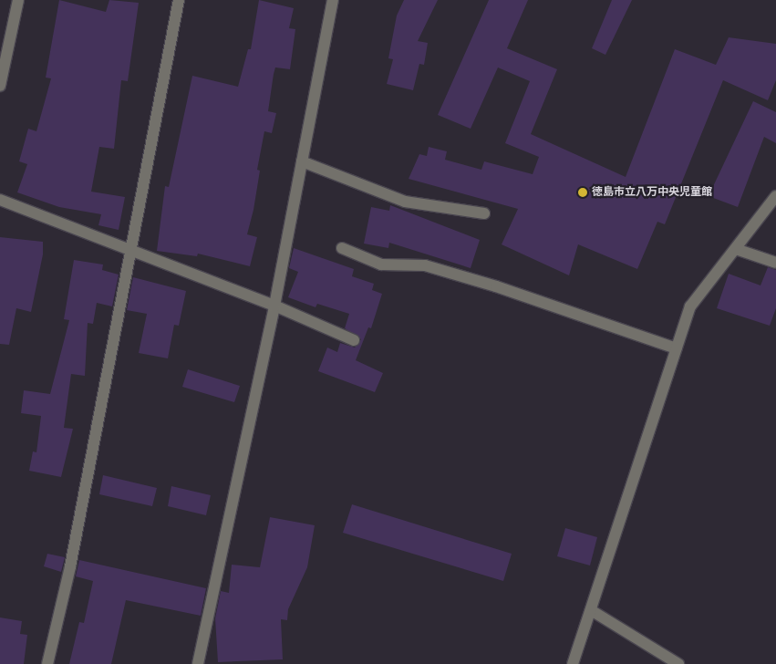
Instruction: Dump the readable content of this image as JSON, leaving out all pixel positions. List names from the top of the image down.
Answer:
{
  "places": ["徳島市立八万中央児童館"]
}
